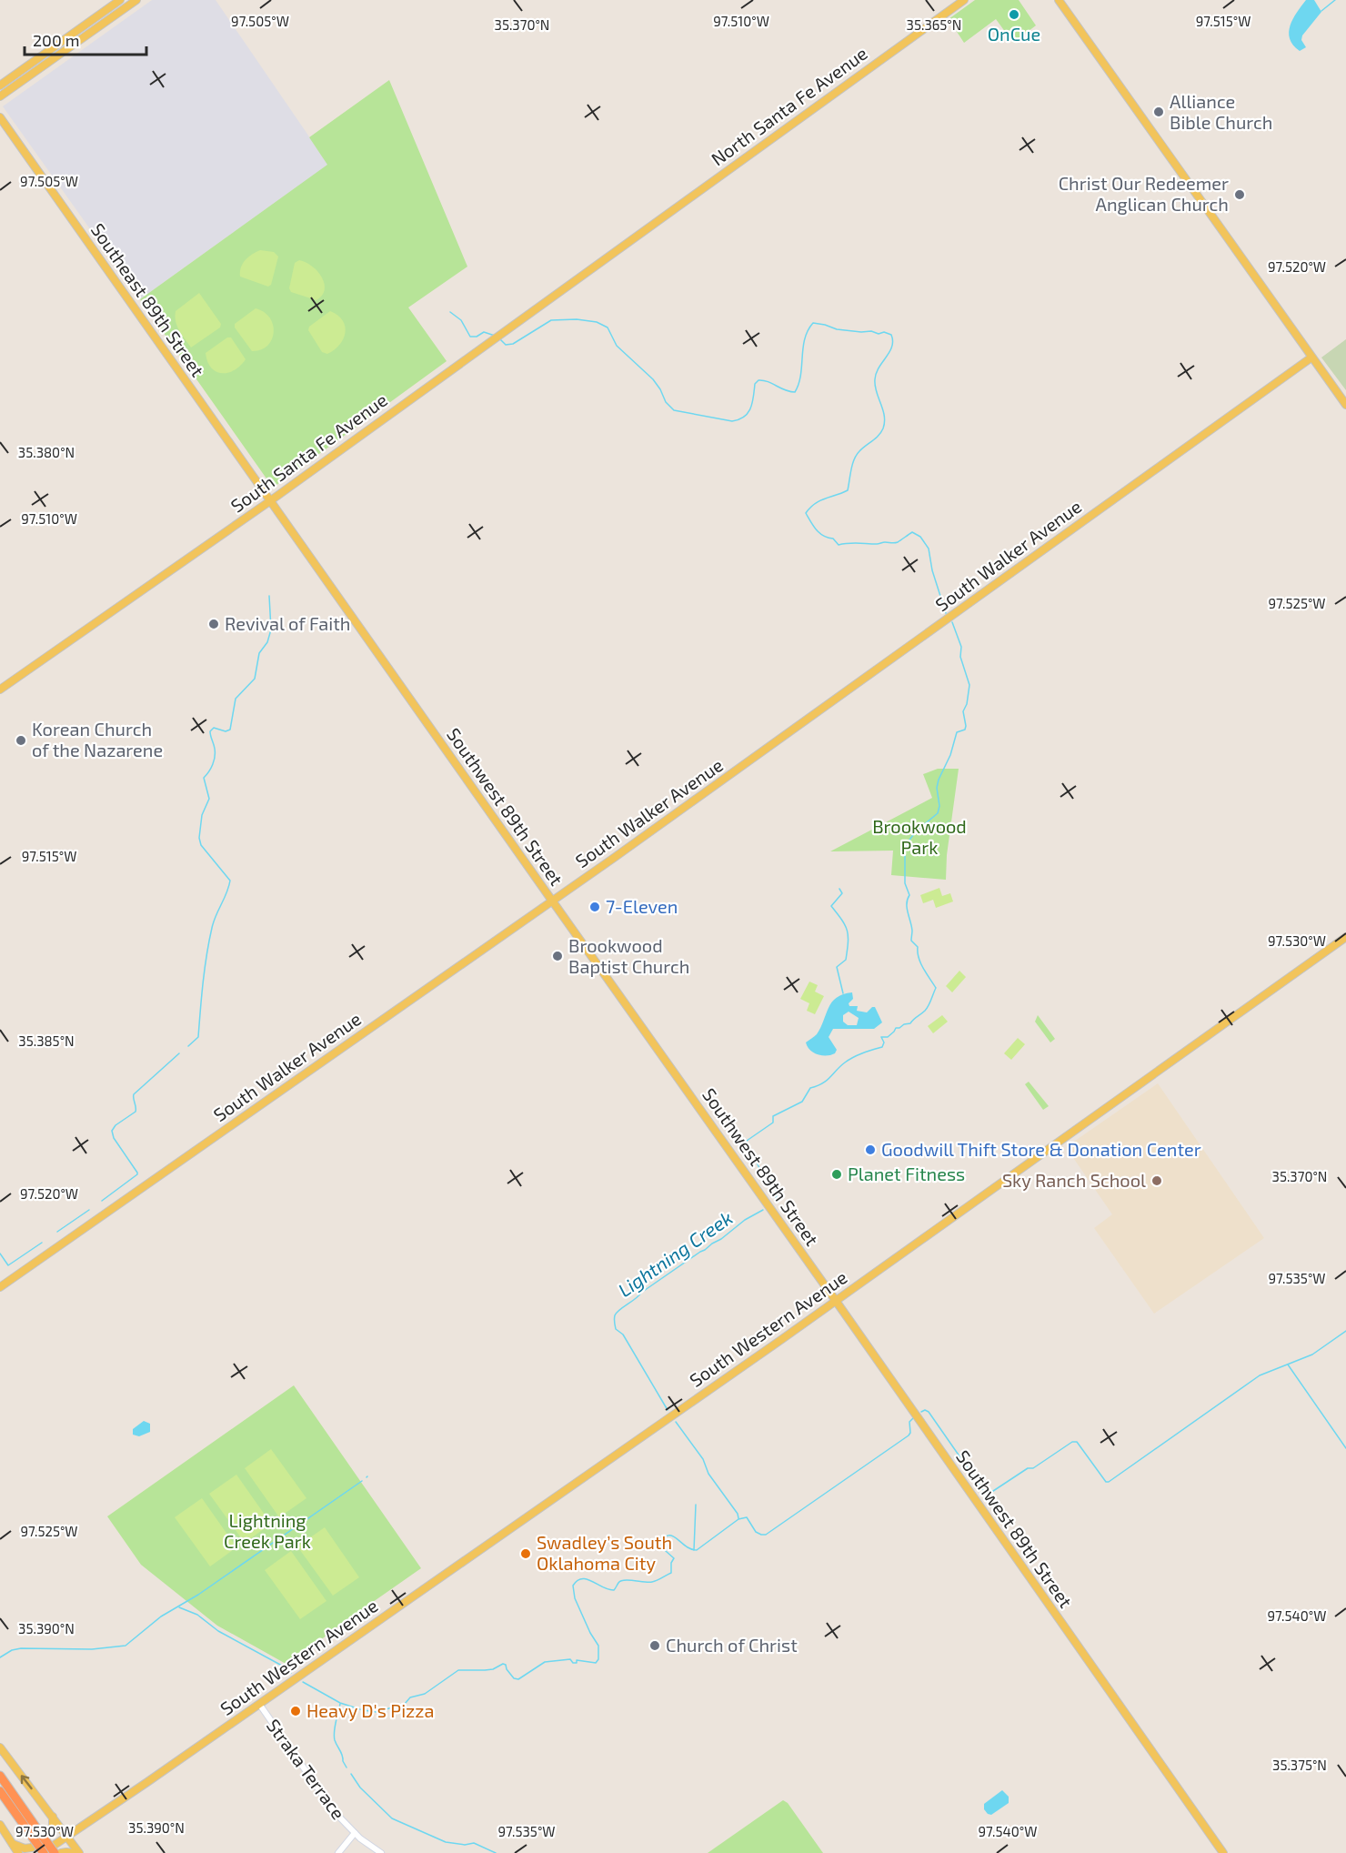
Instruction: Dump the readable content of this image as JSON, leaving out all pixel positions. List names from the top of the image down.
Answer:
{
  "streets": {
    "main road": [
      "North Santa Fe Avenue",
      "Southeast 89th Street",
      "South Santa Fe Avenue",
      "South Walker Avenue",
      "Southwest 89th Street",
      "South Western Avenue"
    ],
    "street": ["Straka Terrace"]
  },
  "crossings": [
    ["North Santa Fe Avenue", "South Santa Fe Avenue"],
    ["Southeast 89th Street", "South Santa Fe Avenue"],
    ["Southeast 89th Street", "Southwest 89th Street"],
    ["South Santa Fe Avenue", "Southwest 89th Street"],
    ["South Walker Avenue", "Southwest 89th Street"],
    ["Southwest 89th Street", "South Western Avenue"],
    ["South Western Avenue", "Straka Terrace"]
  ],
  "water": ["Lightning Creek"],
  "parks": ["Brookwood Park", "Lightning Creek Park"],
  "places": [
    "OnCue",
    "Alliance Bible Church",
    "Christ Our Redeemer Anglican Church",
    "Revival of Faith",
    "Korean Church of the Nazarene",
    "7-Eleven",
    "Brookwood Baptist Church",
    "Goodwill Thift Store & Donation Center",
    "Planet Fitness",
    "Sky Ranch School",
    "Swadley’s South Oklahoma City",
    "Church of Christ",
    "Heavy D's Pizza"
  ],
  "scale_bar": "200 m",
  "coordinates": [
    "97.505°W",
    "97.515°W",
    "97.510°W",
    "35.365°N",
    "35.370°N",
    "97.520°W",
    "35.380°N",
    "97.525°W",
    "97.530°W",
    "35.385°N",
    "97.535°W",
    "97.540°W",
    "35.390°N",
    "35.375°N"
  ]
}
